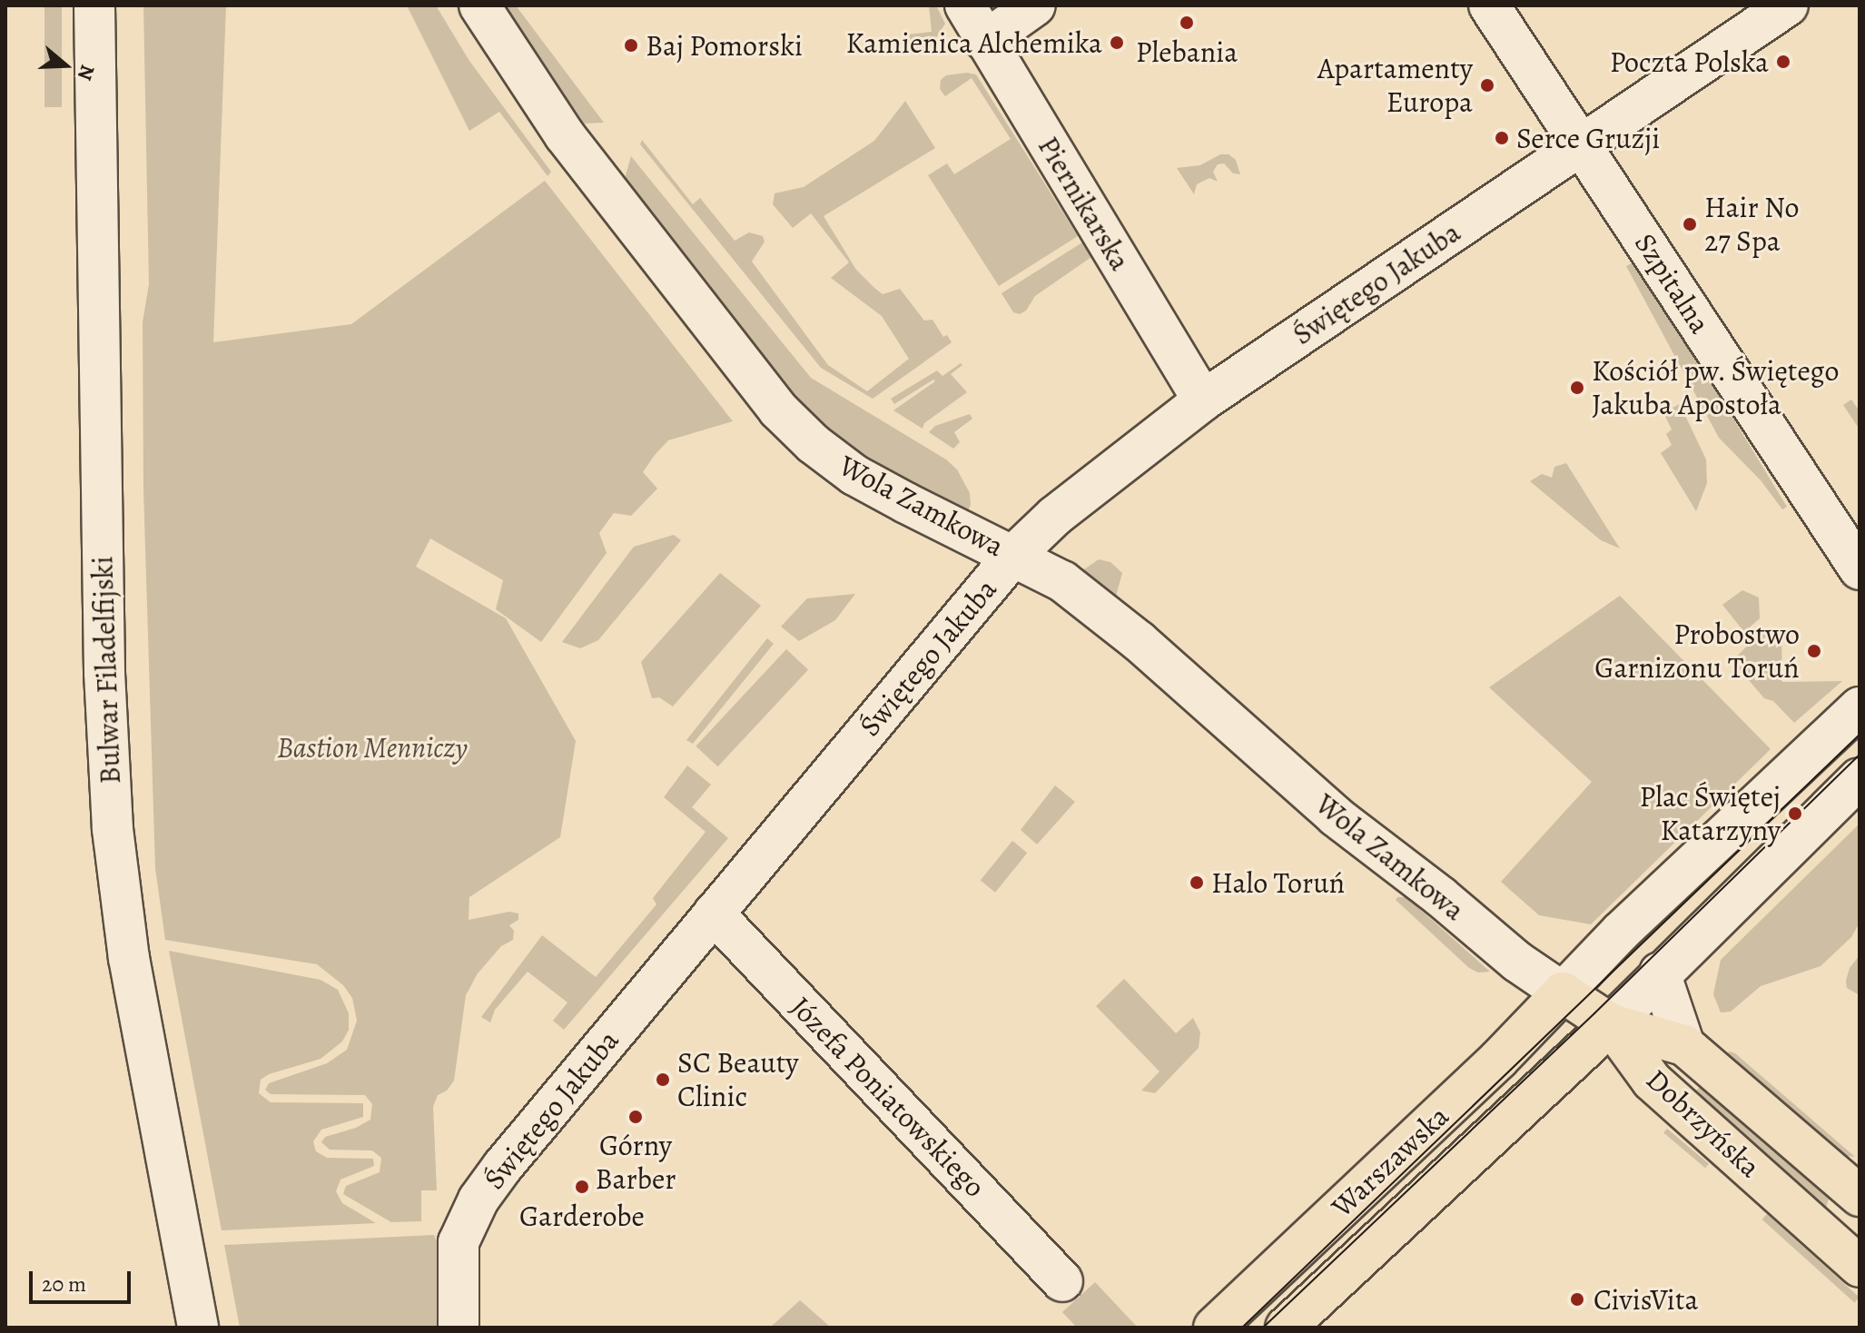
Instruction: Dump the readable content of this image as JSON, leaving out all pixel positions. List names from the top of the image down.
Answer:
{
  "streets": {
    "main road": ["Dobrzyńska", "Warszawska"],
    "street": [
      "Piernikarska",
      "Świętego Jakuba",
      "Szpitalna",
      "Wola Zamkowa",
      "Bulwar Filadelfijski",
      "Józefa Poniatowskiego"
    ]
  },
  "crossings": [
    ["Piernikarska", "Świętego Jakuba"],
    ["Świętego Jakuba", "Szpitalna"],
    ["Świętego Jakuba", "Wola Zamkowa"],
    ["Świętego Jakuba", "Józefa Poniatowskiego"],
    ["Wola Zamkowa", "Warszawska"],
    ["Dobrzyńska", "Warszawska"]
  ],
  "parks": ["Bastion Menniczy"],
  "places": [
    "Plebania",
    "Kamienica Alchemika",
    "Baj Pomorski",
    "Poczta Polska",
    "Apartamenty Europa",
    "Serce Gruzji",
    "Hair No 27 Spa",
    "Kościół pw. Świętego Jakuba Apostoła",
    "Probostwo Garnizonu Toruń",
    "Plac Świętej Katarzyny",
    "Halo Toruń",
    "SC Beauty Clinic",
    "Górny Barber",
    "Garderobe",
    "CivisVita"
  ],
  "scale_bar": "20 m",
  "north": "right"
}
